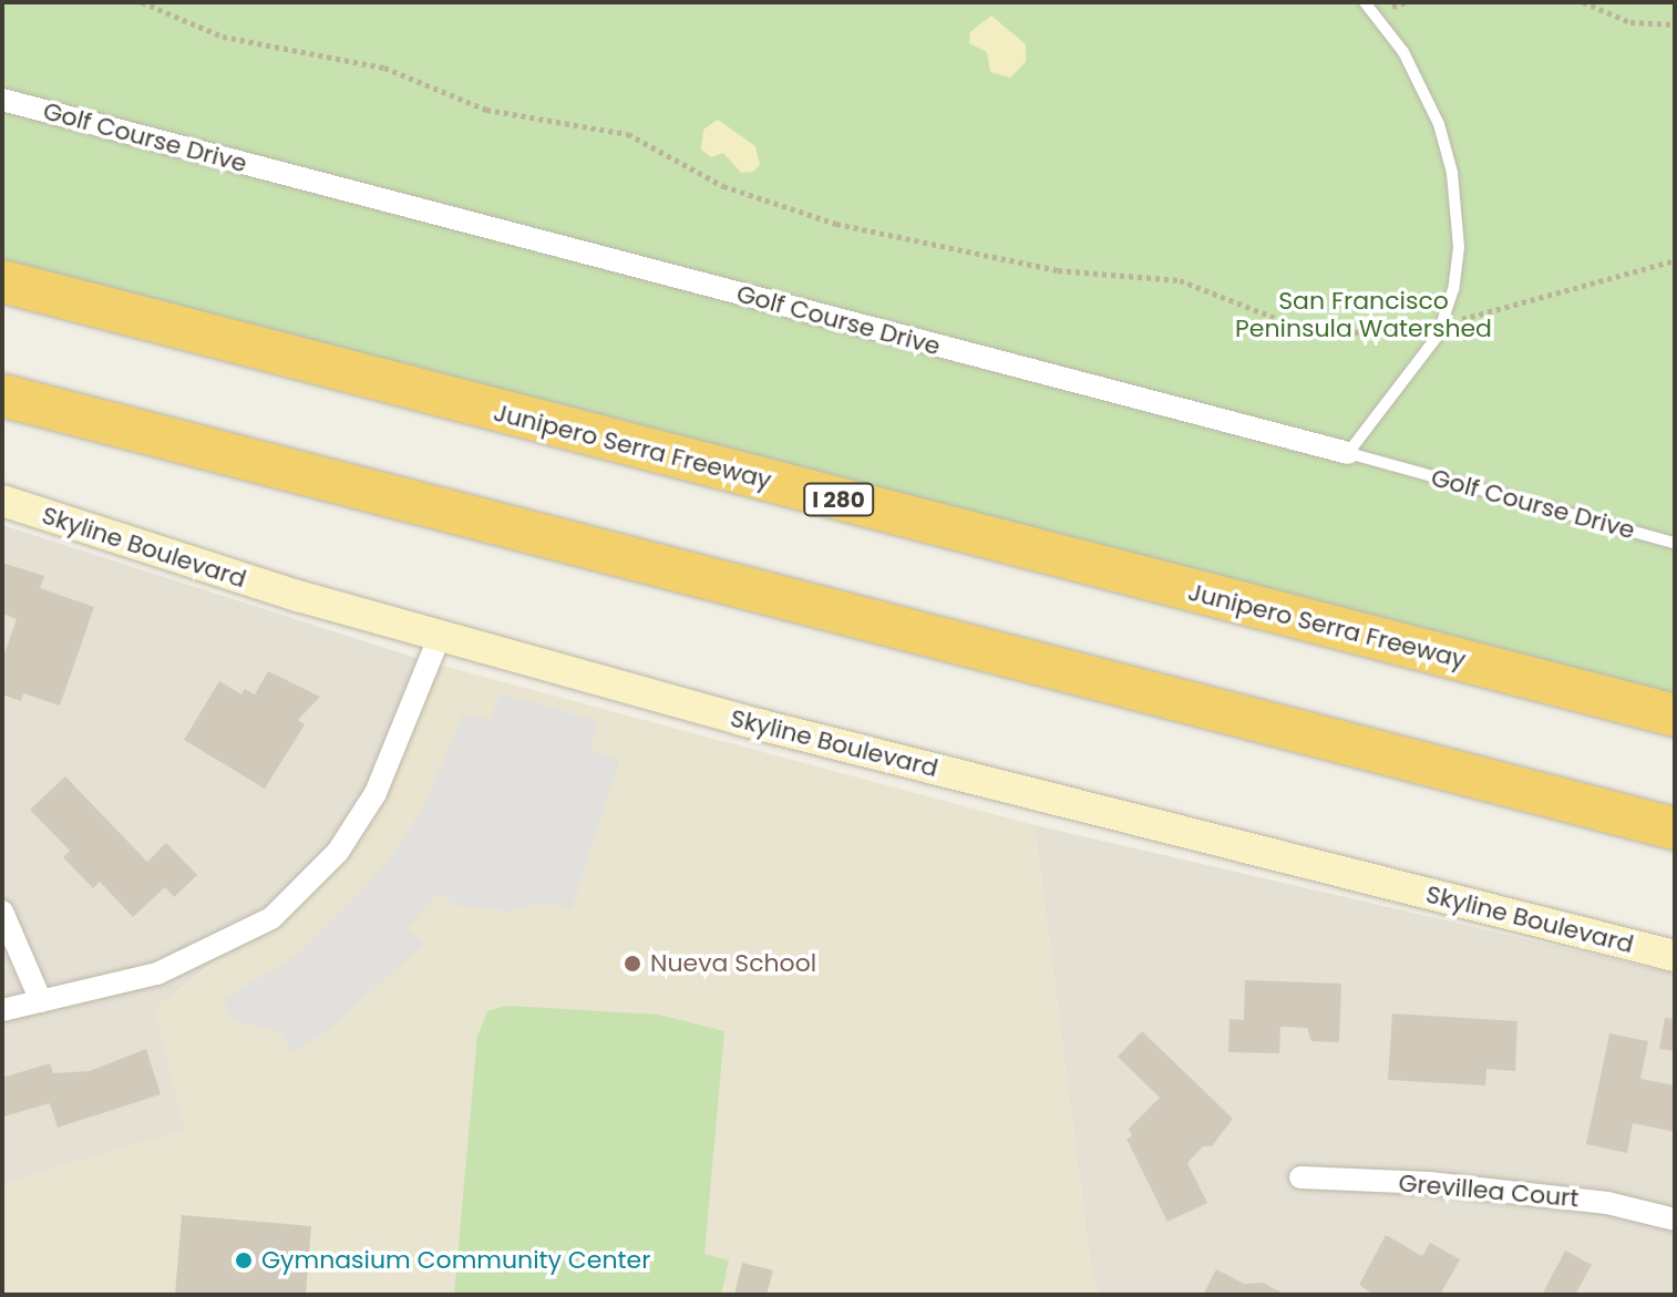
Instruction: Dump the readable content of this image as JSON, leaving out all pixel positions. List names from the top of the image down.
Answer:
{
  "streets": {
    "highway": ["Junipero Serra Freeway", "I 280"],
    "main road": ["Skyline Boulevard"],
    "street": ["Golf Course Drive", "Grevillea Court"]
  },
  "parks": ["San Francisco Peninsula Watershed"],
  "places": ["Nueva School", "Gymnasium Community Center"]
}
